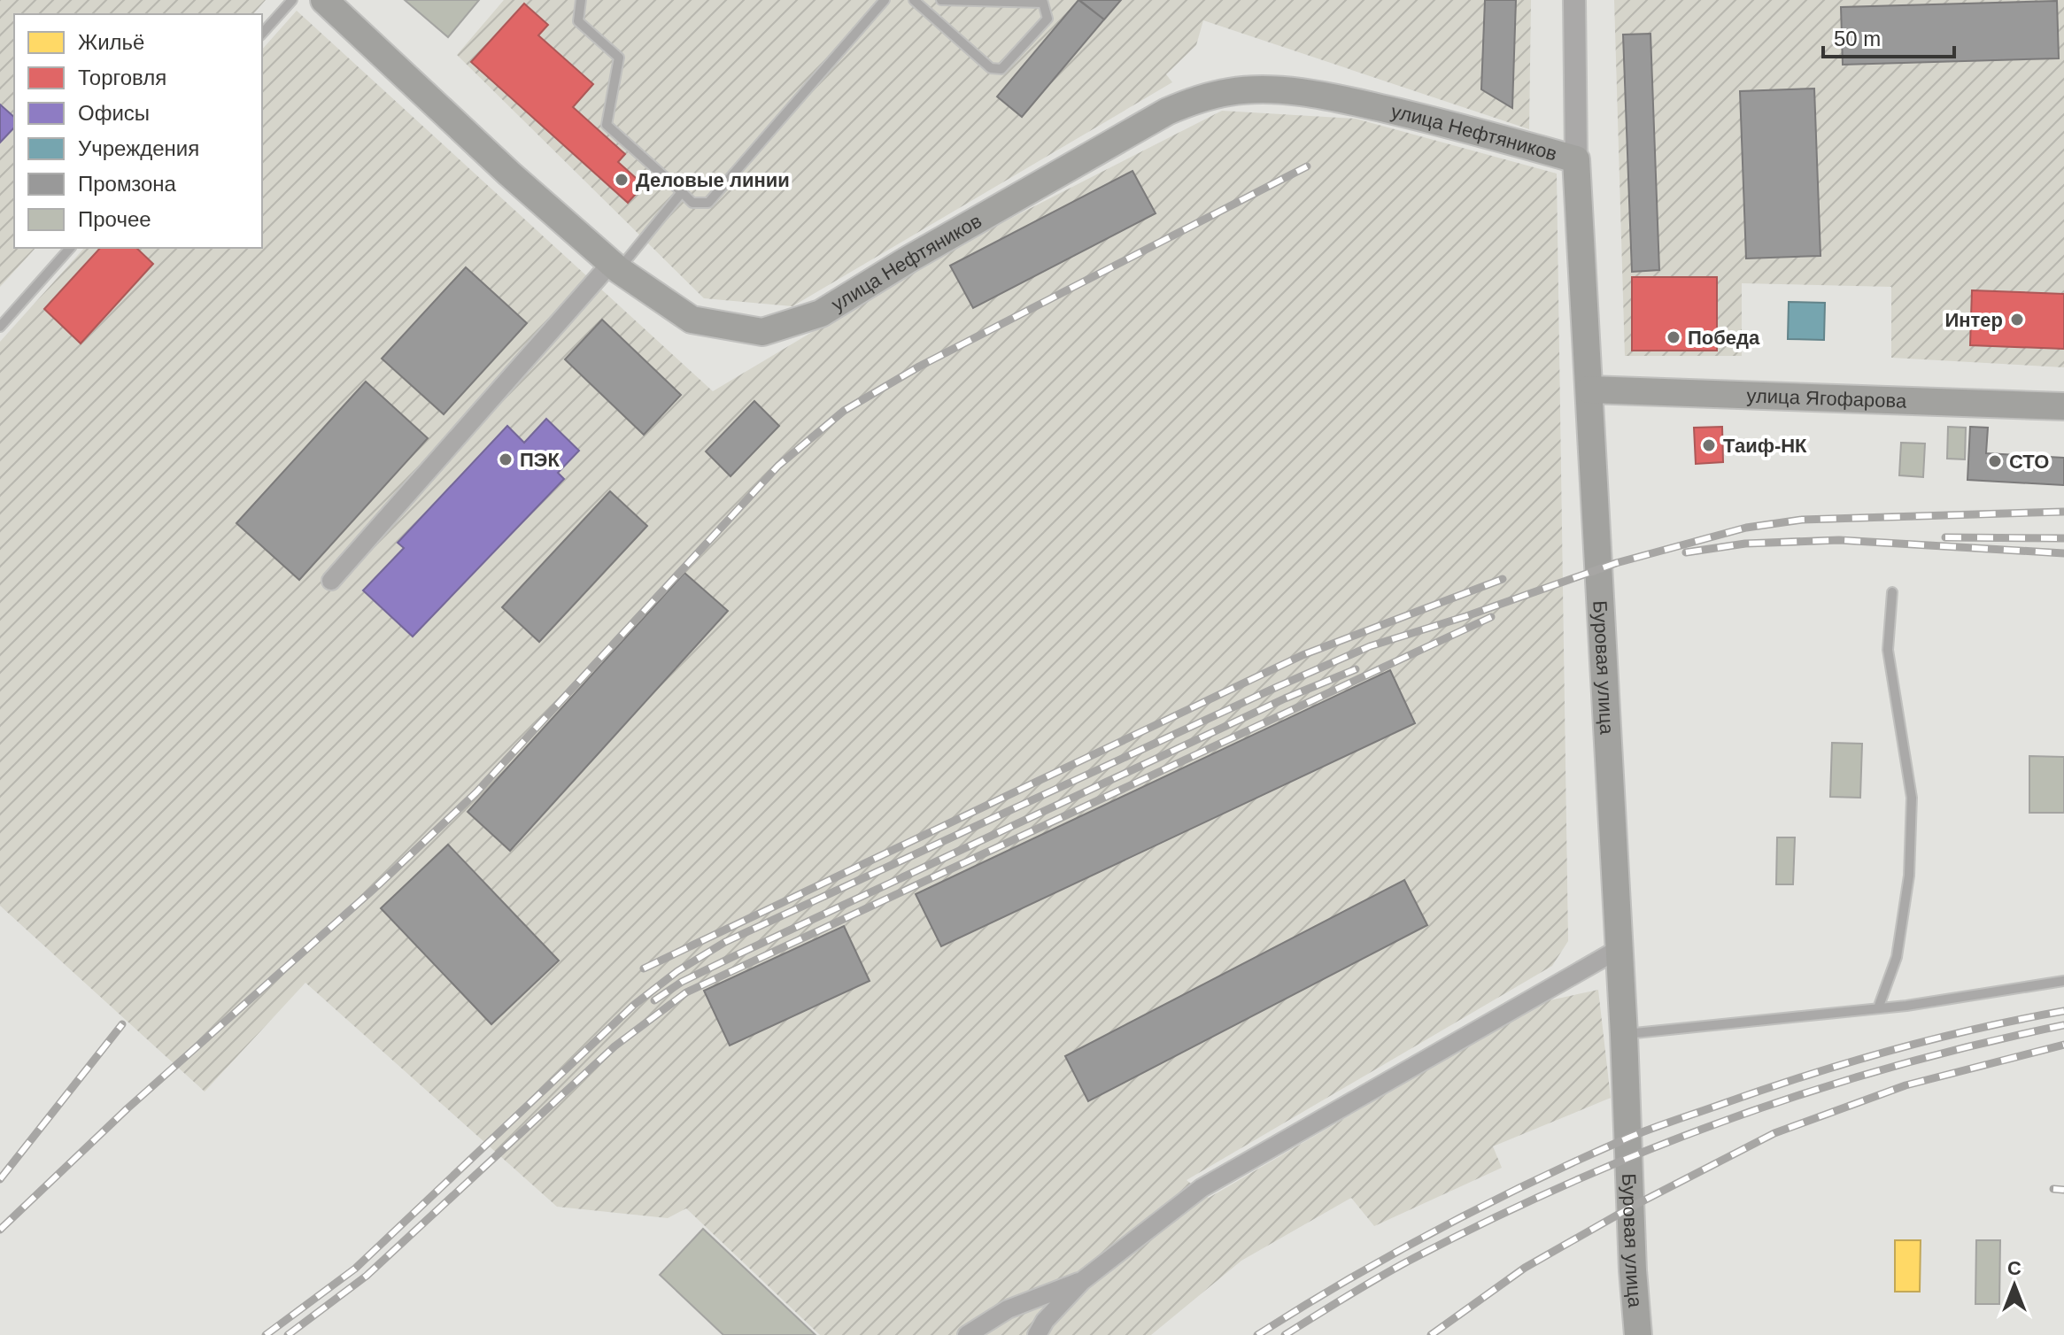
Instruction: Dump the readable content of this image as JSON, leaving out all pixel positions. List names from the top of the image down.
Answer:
{
  "streets": {
    "main road": ["улица Нефтяников", "улица Ягофарова", "Буровая улица"]
  },
  "crossings": [
    ["улица Нефтяников", "Буровая улица"],
    ["улица Ягофарова", "Буровая улица"]
  ],
  "places": [
    "Деловые линии",
    "Интер",
    "Победа",
    "Таиф-НК",
    "ПЭК",
    "СТО"
  ],
  "legend": [
    "Жильё",
    "Торговля",
    "Офисы",
    "Учреждения",
    "Промзона",
    "Прочее"
  ],
  "scale_bar": "50 m",
  "north": "top"
}
